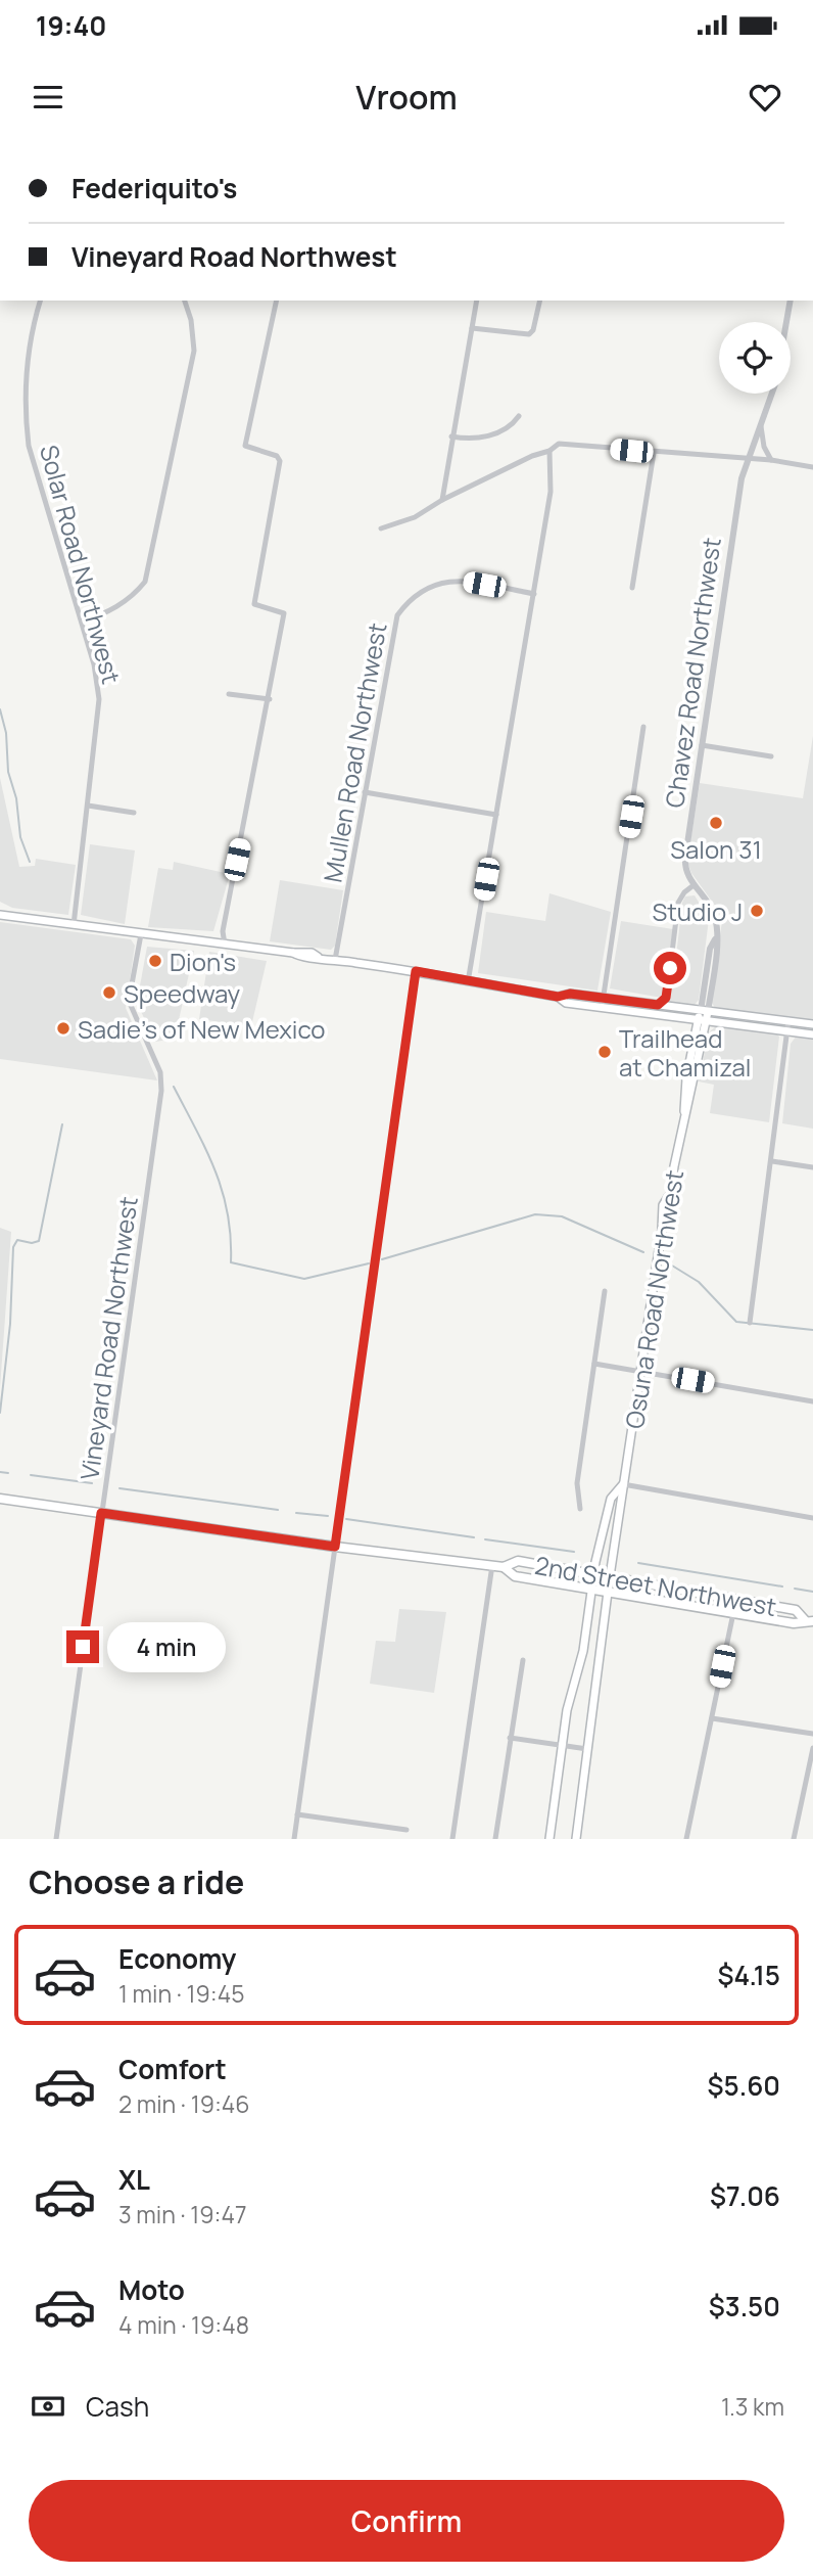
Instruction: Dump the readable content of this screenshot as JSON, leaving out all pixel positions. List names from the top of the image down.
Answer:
{
  "streets": {
    "main road": ["Osuna Road Northwest", "2nd Street Northwest"],
    "street": [
      "Solar Road Northwest",
      "Chavez Road Northwest",
      "Mullen Road Northwest",
      "Vineyard Road Northwest"
    ]
  },
  "crossings": [
    ["Chavez Road Northwest", "Osuna Road Northwest"],
    ["Osuna Road Northwest", "2nd Street Northwest"],
    ["Vineyard Road Northwest", "2nd Street Northwest"]
  ],
  "places": [
    "Salon 31",
    "Studio J",
    "Dion's",
    "Speedway",
    "Sadie's of New Mexico",
    "Trailhead at Chamizal"
  ],
  "page": {
    "status": "19:40",
    "header": "Vroom",
    "banner": ["Federiquito's", "Vineyard Road Northwest"],
    "bubble": "4 min",
    "heading": "Choose a ride",
    "list": [
      {
        "name": "Economy",
        "note": "1 min · 19:45",
        "value": "$4.15"
      },
      {
        "name": "Comfort",
        "note": "2 min · 19:46",
        "value": "$5.60"
      },
      {
        "name": "XL",
        "note": "3 min · 19:47",
        "value": "$7.06"
      },
      {
        "name": "Moto",
        "note": "4 min · 19:48",
        "value": "$3.50"
      }
    ],
    "pay": ["Cash", "1.3 km"],
    "buttons": "Confirm"
  }
}
